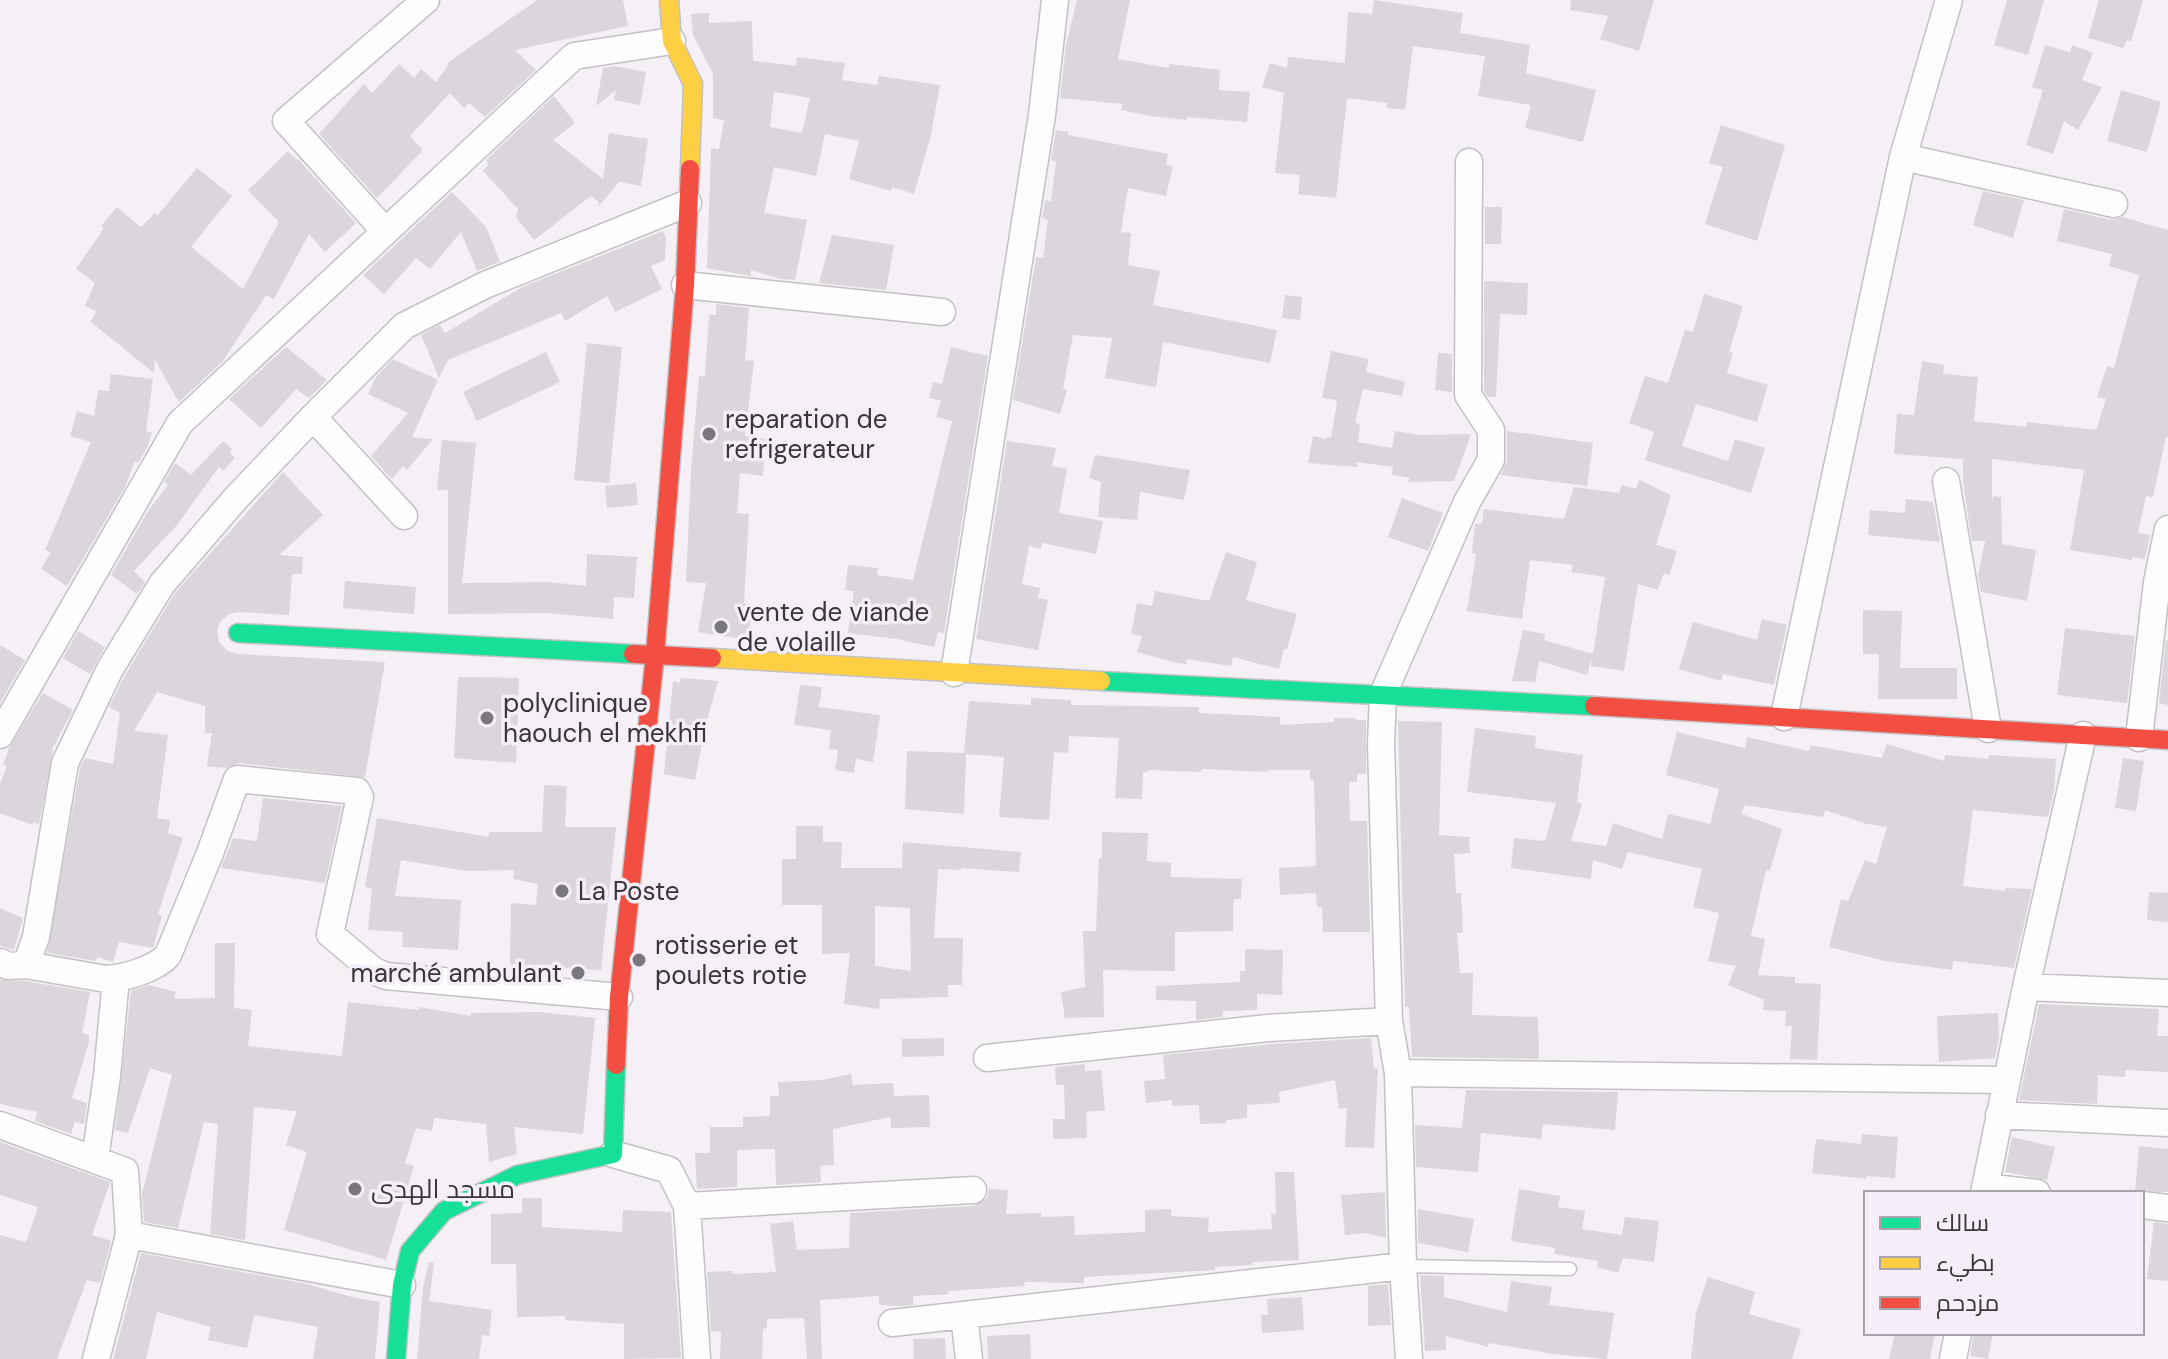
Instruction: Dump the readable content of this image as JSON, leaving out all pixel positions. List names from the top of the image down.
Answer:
{
  "places": [
    "reparation de refrigerateur",
    "vente de viande de volaille",
    "polyclinique haouch el mekhfi",
    "La Poste",
    "rotisserie et poulets rotie",
    "marché ambulant",
    "مسجد الهدى"
  ],
  "legend": ["سالك", "بطيء", "مزدحم"]
}
